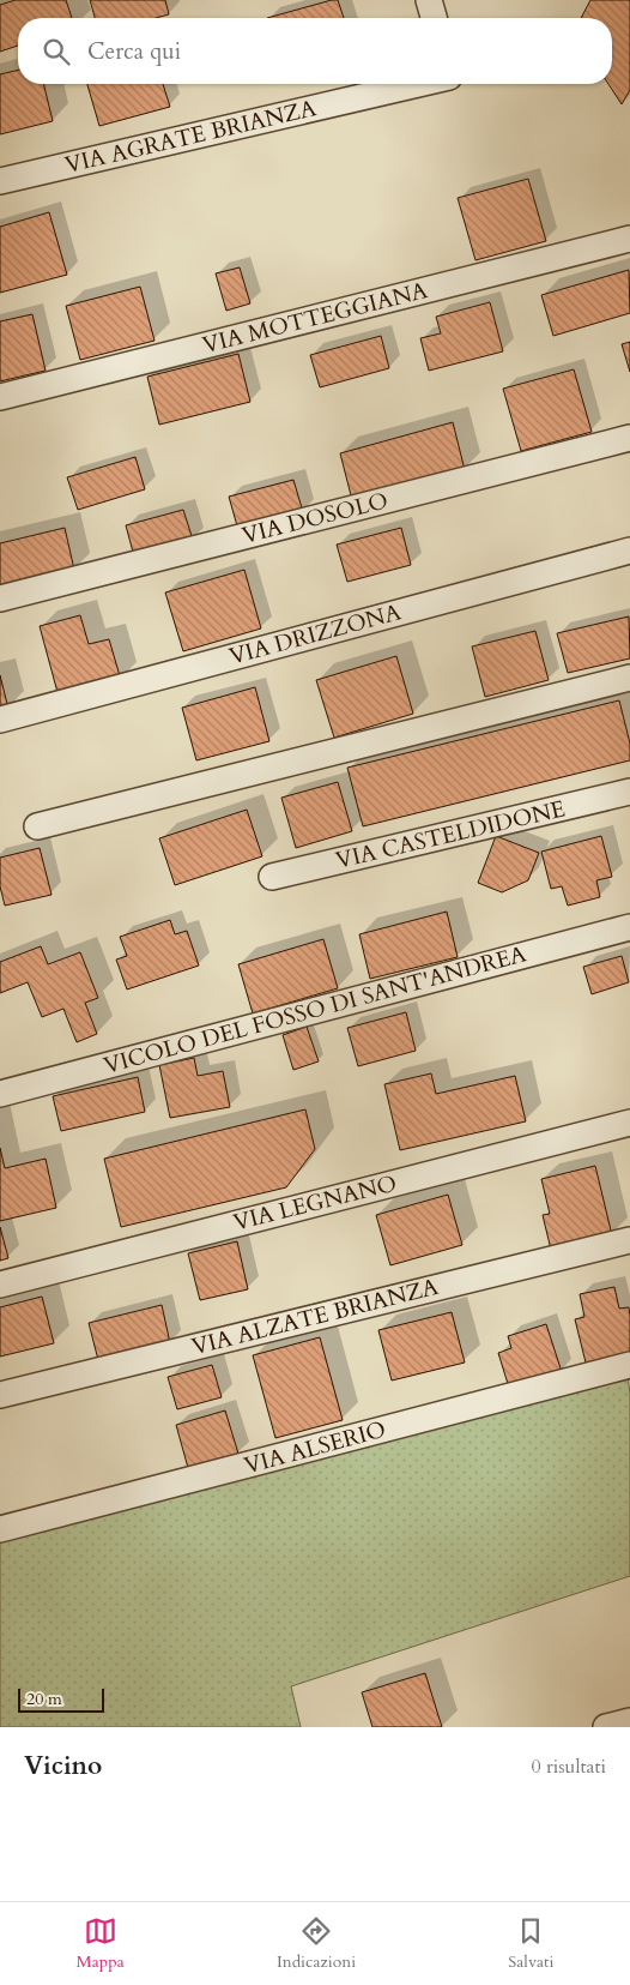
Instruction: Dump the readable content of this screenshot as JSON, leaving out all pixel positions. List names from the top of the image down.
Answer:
{
  "streets": {
    "street": [
      "VIA AGRATE BRIANZA",
      "VIA MOTTEGGIANA",
      "VIA DOSOLO",
      "VIA DRIZZONA",
      "VIA CASTELDIDONE",
      "VICOLO DEL FOSSO DI SANT'ANDREA",
      "VIA LEGNANO",
      "VIA ALZATE BRIANZA",
      "VIA ALSERIO"
    ]
  },
  "scale_bar": "20 m",
  "page": {
    "search": "Cerca qui",
    "scale": "20 m",
    "heading": ["Vicino", "0 risultati"],
    "nav": ["Mappa", "Indicazioni", "Salvati"]
  }
}
